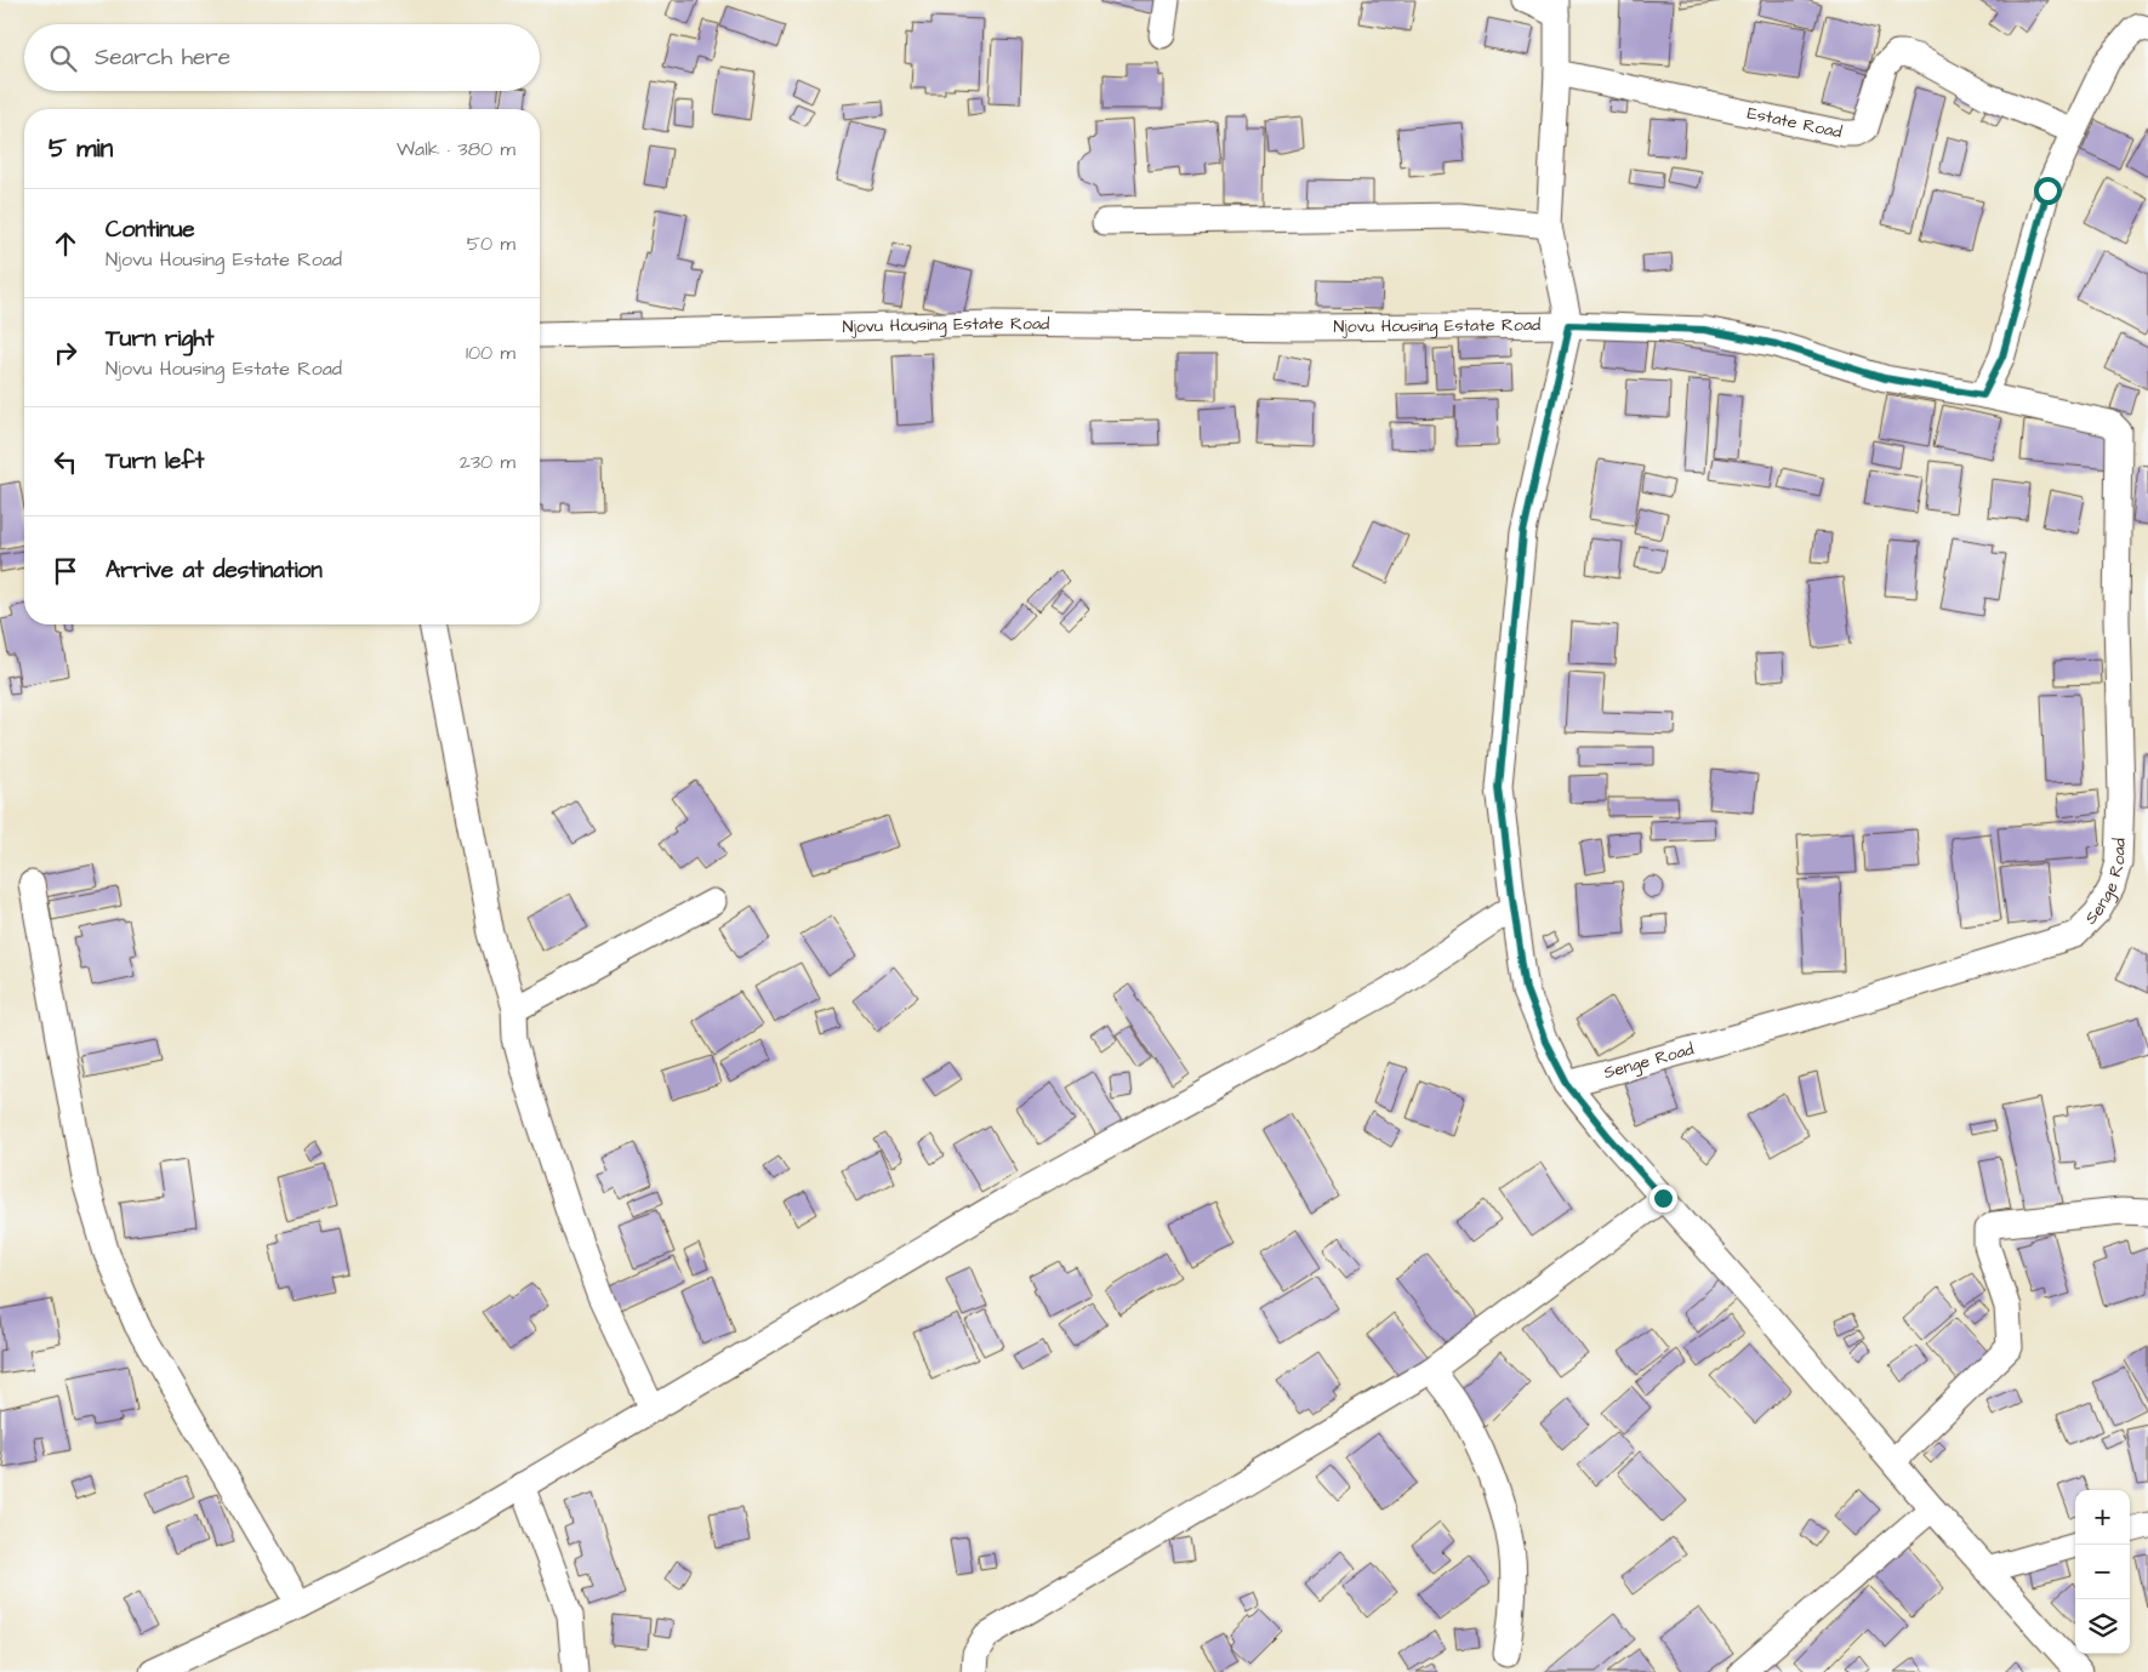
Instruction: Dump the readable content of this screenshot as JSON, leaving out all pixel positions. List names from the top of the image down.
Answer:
{
  "streets": {
    "street": ["Estate Road", "Njovu Housing Estate Road", "Senge Road"]
  },
  "crossings": [
    ["Njovu Housing Estate Road", "Senge Road"]
  ],
  "page": {
    "search": "Search here",
    "heading": ["5 min", "Walk · 380 m"],
    "list": [
      ["Continue", "Njovu Housing Estate Road", "50 m"],
      ["Turn right", "Njovu Housing Estate Road", "100 m"],
      ["Turn left", "230 m"],
      "Arrive at destination"
    ],
    "map_buttons": ["+", "−"]
  }
}
